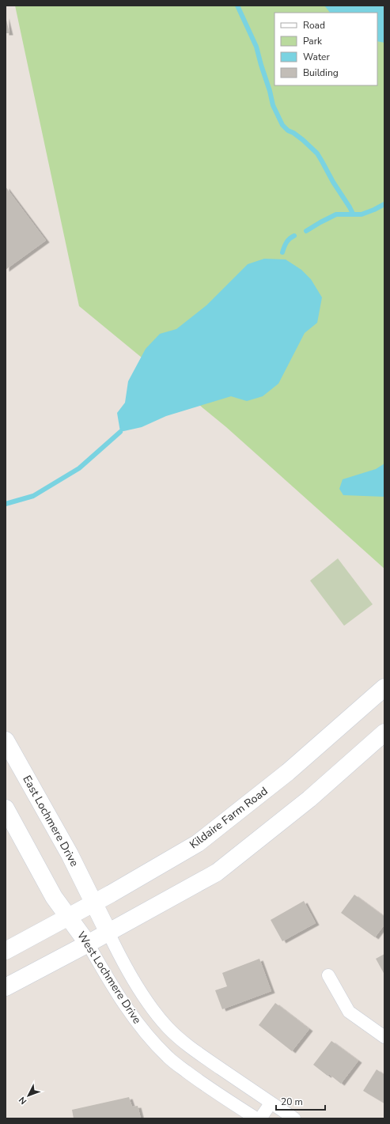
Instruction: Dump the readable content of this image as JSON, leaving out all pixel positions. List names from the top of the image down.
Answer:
{
  "streets": {
    "main road": ["Kildaire Farm Road", "East Lochmere Drive", "West Lochmere Drive"]
  },
  "crossings": [
    ["Kildaire Farm Road", "East Lochmere Drive"],
    ["Kildaire Farm Road", "West Lochmere Drive"],
    ["East Lochmere Drive", "West Lochmere Drive"]
  ],
  "legend": [
    "Road",
    "Park",
    "Water",
    "Building"
  ],
  "scale_bar": "20 m",
  "north": "bottom left"
}
